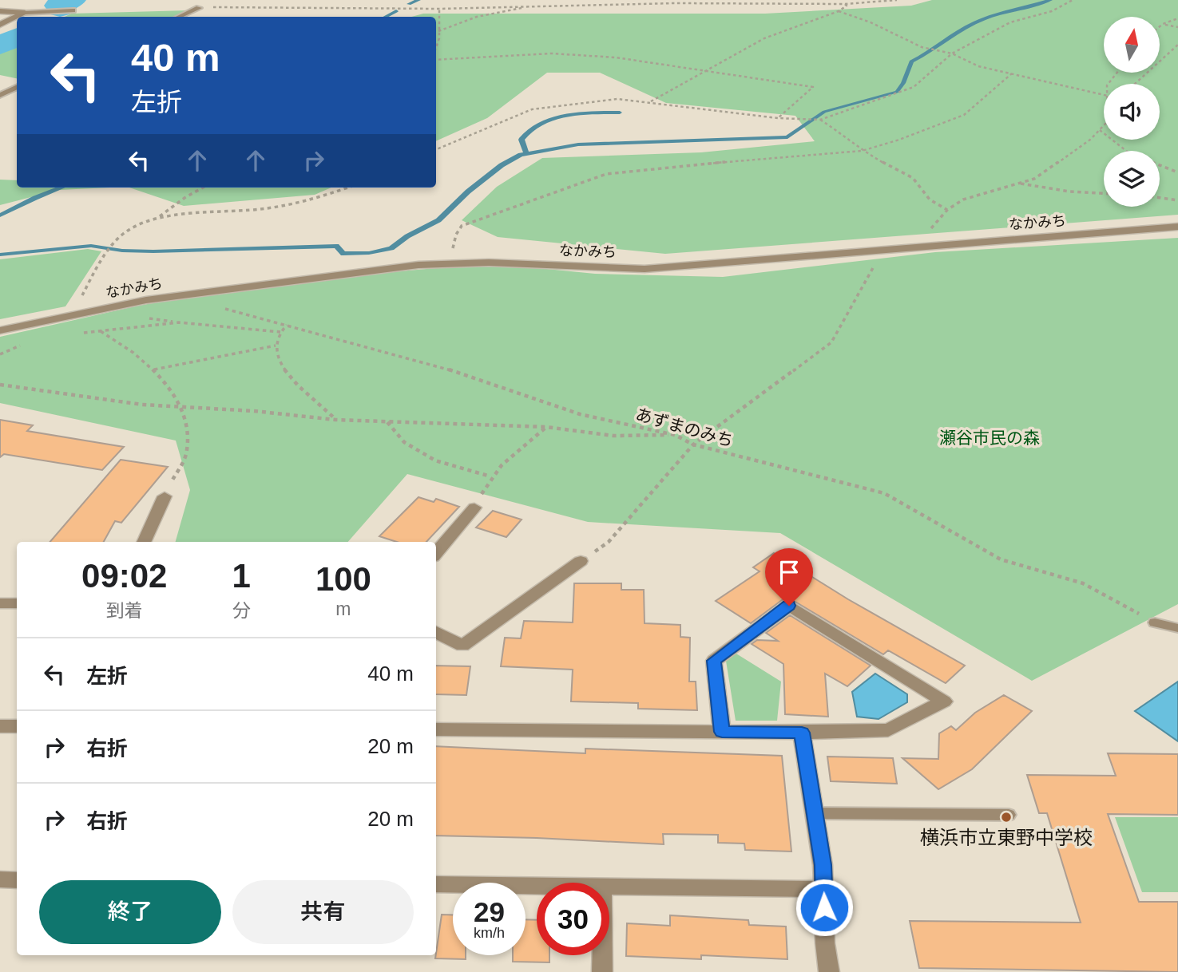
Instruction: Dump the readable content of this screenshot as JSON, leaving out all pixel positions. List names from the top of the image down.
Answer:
{
  "streets": {
    "street": ["なかみち"],
    "path": ["あずまのみち"]
  },
  "crossings": [
    ["なかみち", "あずまのみち"]
  ],
  "parks": ["瀬谷市民の森"],
  "places": ["横浜市立東野中学校"],
  "north": "top",
  "page": {
    "turn": ["40 m", "左折"],
    "eta": [
      "09:02",
      "到着",
      "1",
      "分",
      "100",
      "m"
    ],
    "list": [
      {
        "name": "左折",
        "value": "40 m"
      },
      {
        "name": "右折",
        "value": "20 m"
      },
      {
        "name": "右折",
        "value": "20 m"
      }
    ],
    "buttons": ["終了", "共有"],
    "speed": "29 km/h",
    "limit": "30"
  }
}
